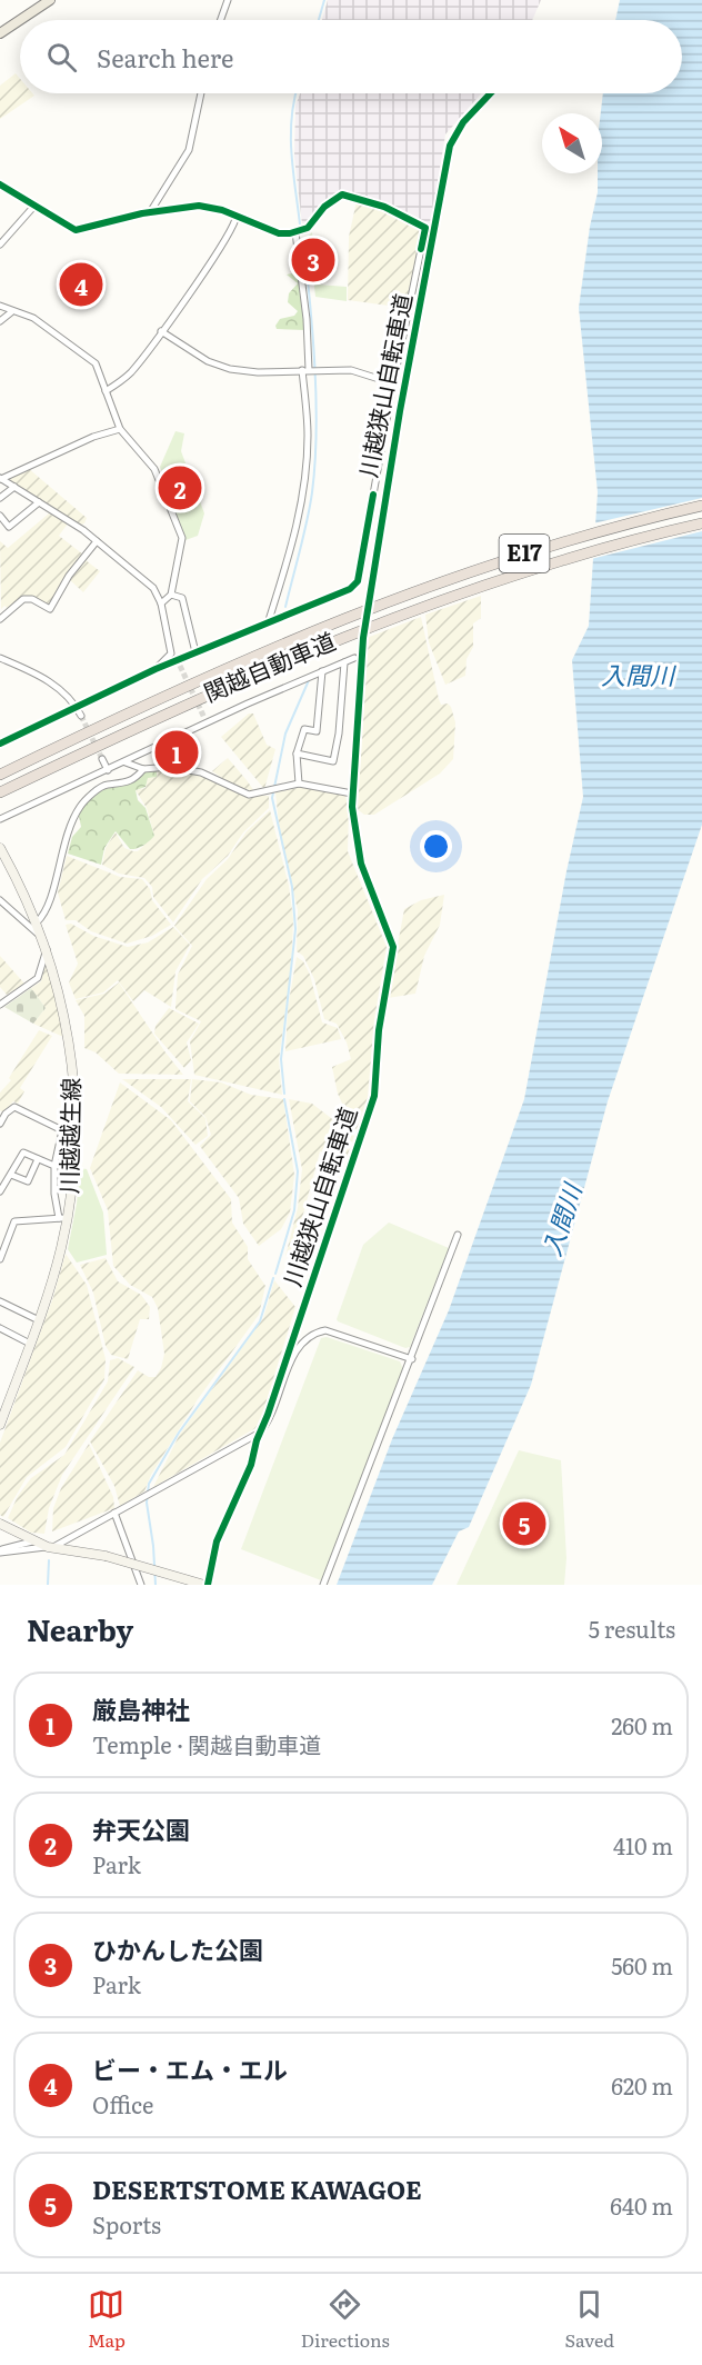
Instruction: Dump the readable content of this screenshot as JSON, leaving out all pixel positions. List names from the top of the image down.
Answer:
{
  "streets": {
    "highway": ["E17", "関越自動車道"],
    "main road": ["川越越生線"],
    "cycle path": ["川越狭山自転車道"]
  },
  "water": ["入間川"],
  "north": "top left",
  "page": {
    "search": "Search here",
    "pins": [
      "3",
      "4",
      "2",
      "1",
      "5"
    ],
    "heading": ["Nearby", "5 results"],
    "list": [
      {
        "mark": "1",
        "name": "厳島神社",
        "note": "Temple · 関越自動車道",
        "value": "260 m"
      },
      {
        "mark": "2",
        "name": "弁天公園",
        "note": "Park",
        "value": "410 m"
      },
      {
        "mark": "3",
        "name": "ひかんした公園",
        "note": "Park",
        "value": "560 m"
      },
      {
        "mark": "4",
        "name": "ビー・エム・エル",
        "note": "Office",
        "value": "620 m"
      },
      {
        "mark": "5",
        "name": "DESERTSTOME KAWAGOE",
        "note": "Sports",
        "value": "640 m"
      }
    ],
    "nav": ["Map", "Directions", "Saved"]
  }
}
